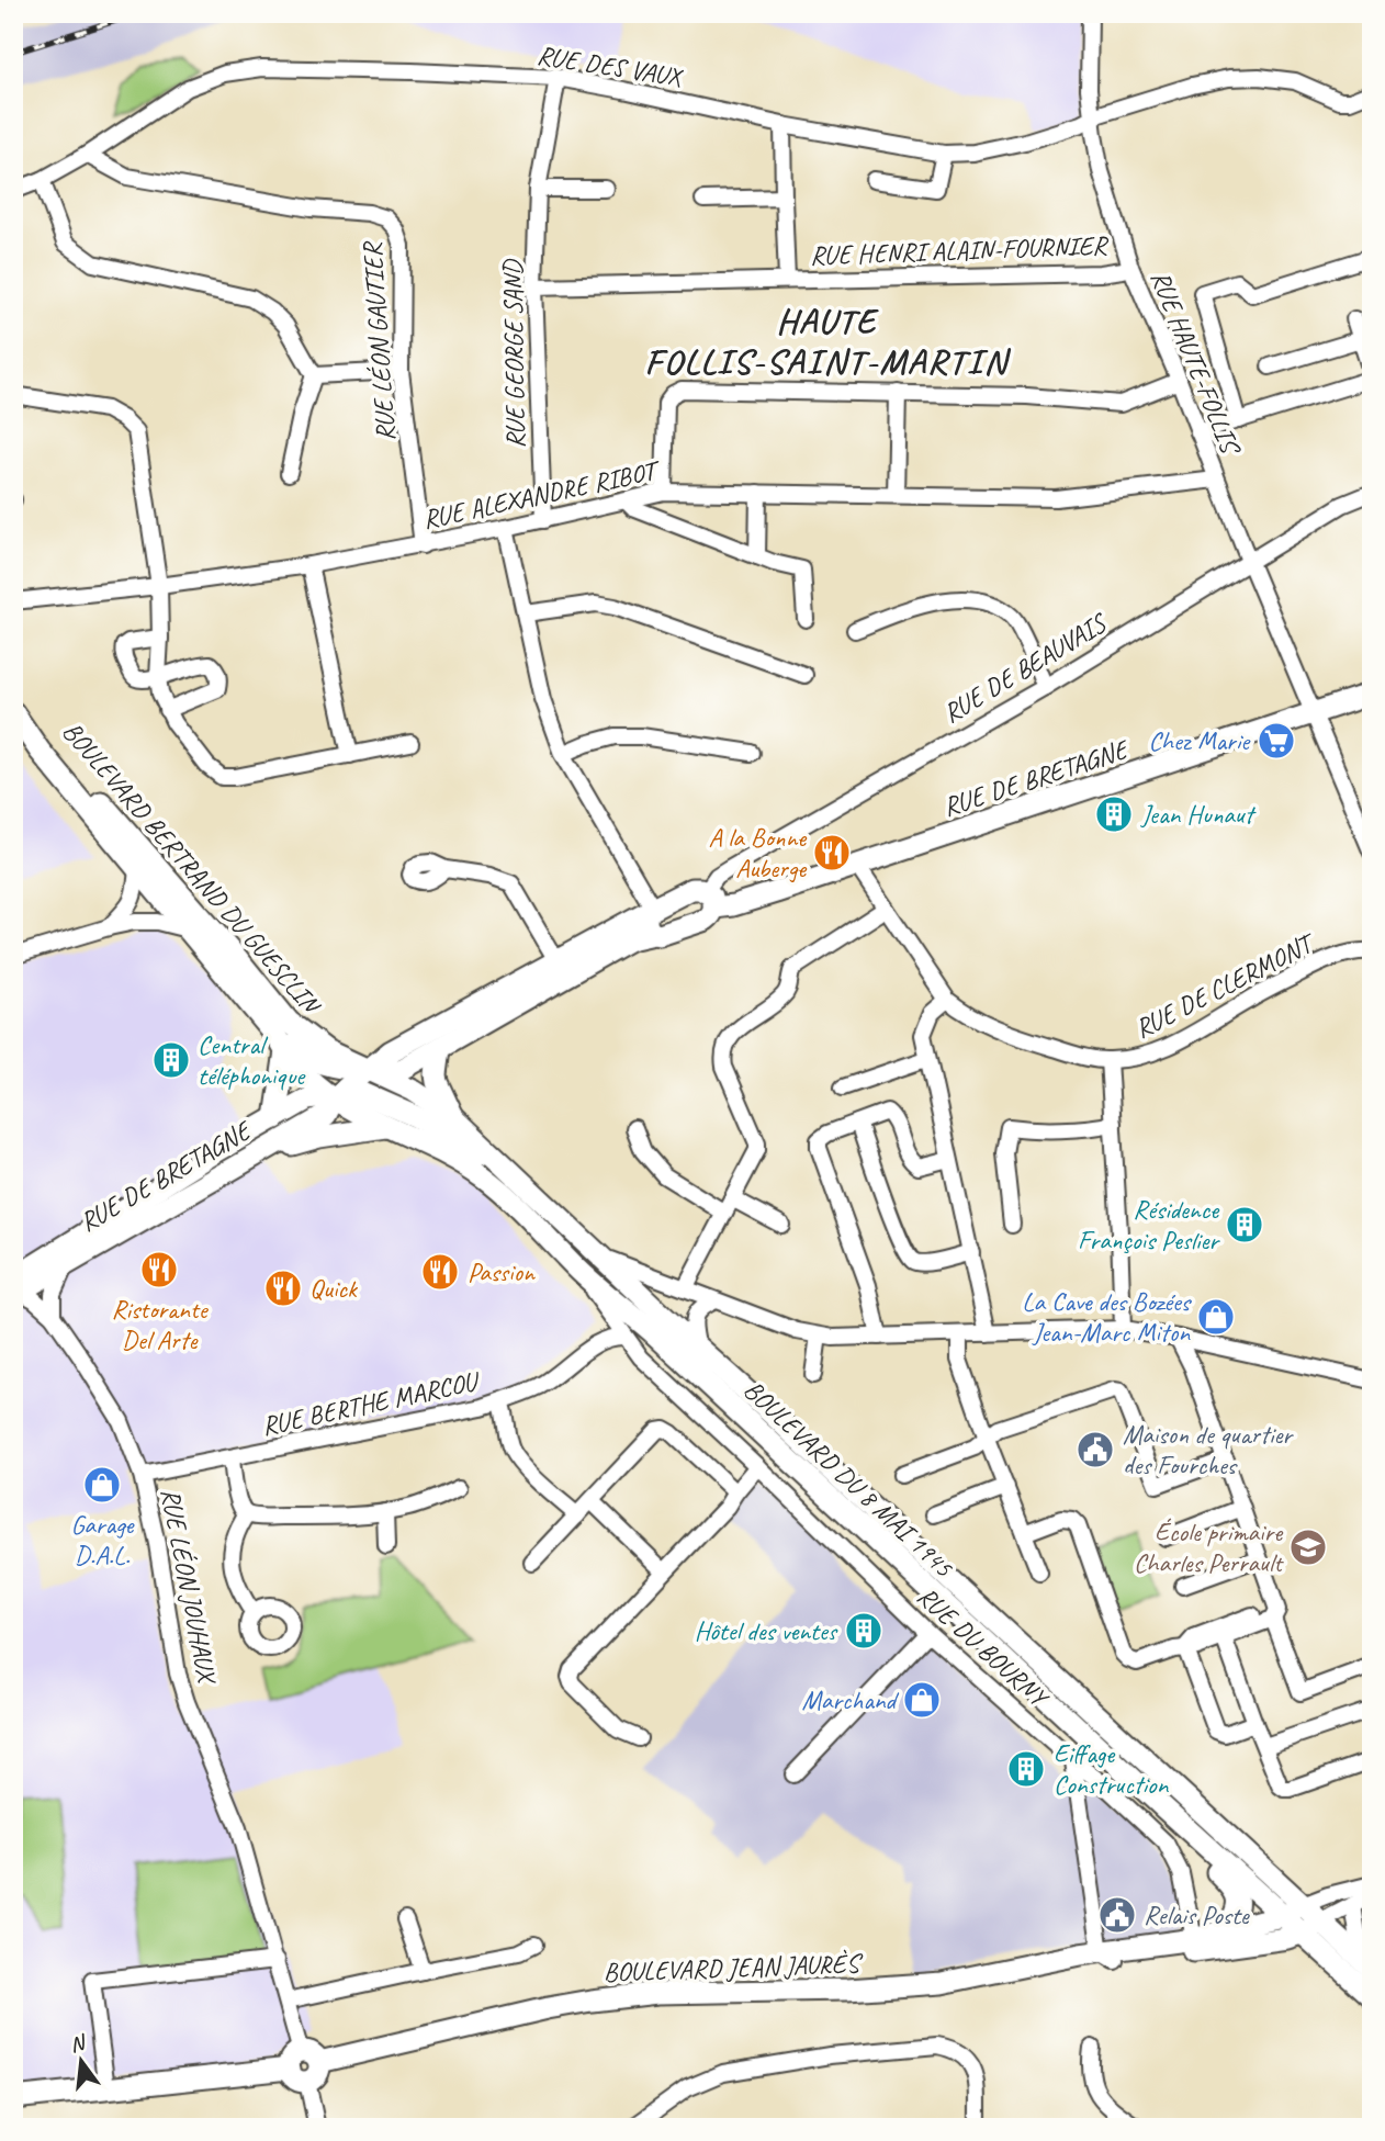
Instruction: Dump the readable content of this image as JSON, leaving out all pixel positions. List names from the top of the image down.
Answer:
{
  "streets": {
    "main road": [
      "RUE DE BRETAGNE",
      "BOULEVARD BERTRAND DU GUESCLIN",
      "BOULEVARD DU 8 MAI 1945",
      "BOULEVARD JEAN JAURÈS"
    ],
    "street": [
      "RUE DES VAUX",
      "RUE HENRI ALAIN-FOURNIER",
      "RUE LÉON GAUTIER",
      "RUE GEORGE SAND",
      "RUE HAUTE-FOLLIS",
      "RUE ALEXANDRE RIBOT",
      "RUE DE BEAUVAIS",
      "RUE DE CLERMONT",
      "RUE BERTHE MARCOU",
      "RUE LÉON JOUHAUX",
      "RUE DU BOURNY"
    ]
  },
  "crossings": [
    ["RUE DES VAUX", "RUE HENRI ALAIN-FOURNIER"],
    ["RUE DES VAUX", "RUE LÉON GAUTIER"],
    ["RUE DES VAUX", "RUE GEORGE SAND"],
    ["RUE DES VAUX", "RUE HAUTE-FOLLIS"],
    ["RUE HENRI ALAIN-FOURNIER", "RUE GEORGE SAND"],
    ["RUE HENRI ALAIN-FOURNIER", "RUE HAUTE-FOLLIS"],
    ["RUE LÉON GAUTIER", "RUE ALEXANDRE RIBOT"],
    ["RUE GEORGE SAND", "RUE ALEXANDRE RIBOT"],
    ["RUE HAUTE-FOLLIS", "RUE ALEXANDRE RIBOT"],
    ["RUE HAUTE-FOLLIS", "RUE DE BEAUVAIS"],
    ["RUE HAUTE-FOLLIS", "RUE DE BRETAGNE"],
    ["RUE DE BEAUVAIS", "RUE DE BRETAGNE"],
    ["RUE DE BRETAGNE", "BOULEVARD BERTRAND DU GUESCLIN"],
    ["RUE DE BRETAGNE", "RUE DE CLERMONT"],
    ["RUE DE BRETAGNE", "BOULEVARD DU 8 MAI 1945"],
    ["RUE DE BRETAGNE", "RUE LÉON JOUHAUX"],
    ["BOULEVARD BERTRAND DU GUESCLIN", "BOULEVARD DU 8 MAI 1945"],
    ["RUE BERTHE MARCOU", "RUE LÉON JOUHAUX"],
    ["RUE BERTHE MARCOU", "RUE DU BOURNY"],
    ["BOULEVARD DU 8 MAI 1945", "RUE DU BOURNY"],
    ["BOULEVARD DU 8 MAI 1945", "BOULEVARD JEAN JAURÈS"],
    ["RUE LÉON JOUHAUX", "BOULEVARD JEAN JAURÈS"],
    ["RUE DU BOURNY", "BOULEVARD JEAN JAURÈS"]
  ],
  "districts": ["HAUTE FOLLIS-SAINT-MARTIN"],
  "places": {
    "supermarket": ["Chez Marie"],
    "building": [
      "Jean Hunaut",
      "Central téléphonique",
      "Résidence François Peslier",
      "Hôtel des ventes",
      "Eiffage Construction"
    ],
    "restaurant": [
      "A la Bonne Auberge",
      "Ristorante Del Arte",
      "Passion",
      "Quick"
    ],
    "shop": ["La Cave des Bozées Jean-Marc Miton", "Garage D.A.L.", "Marchand"],
    "public building": ["Maison de quartier des Fourches", "Relais Poste"],
    "school or university": ["École primaire Charles Perrault"]
  },
  "north": "top"
}
